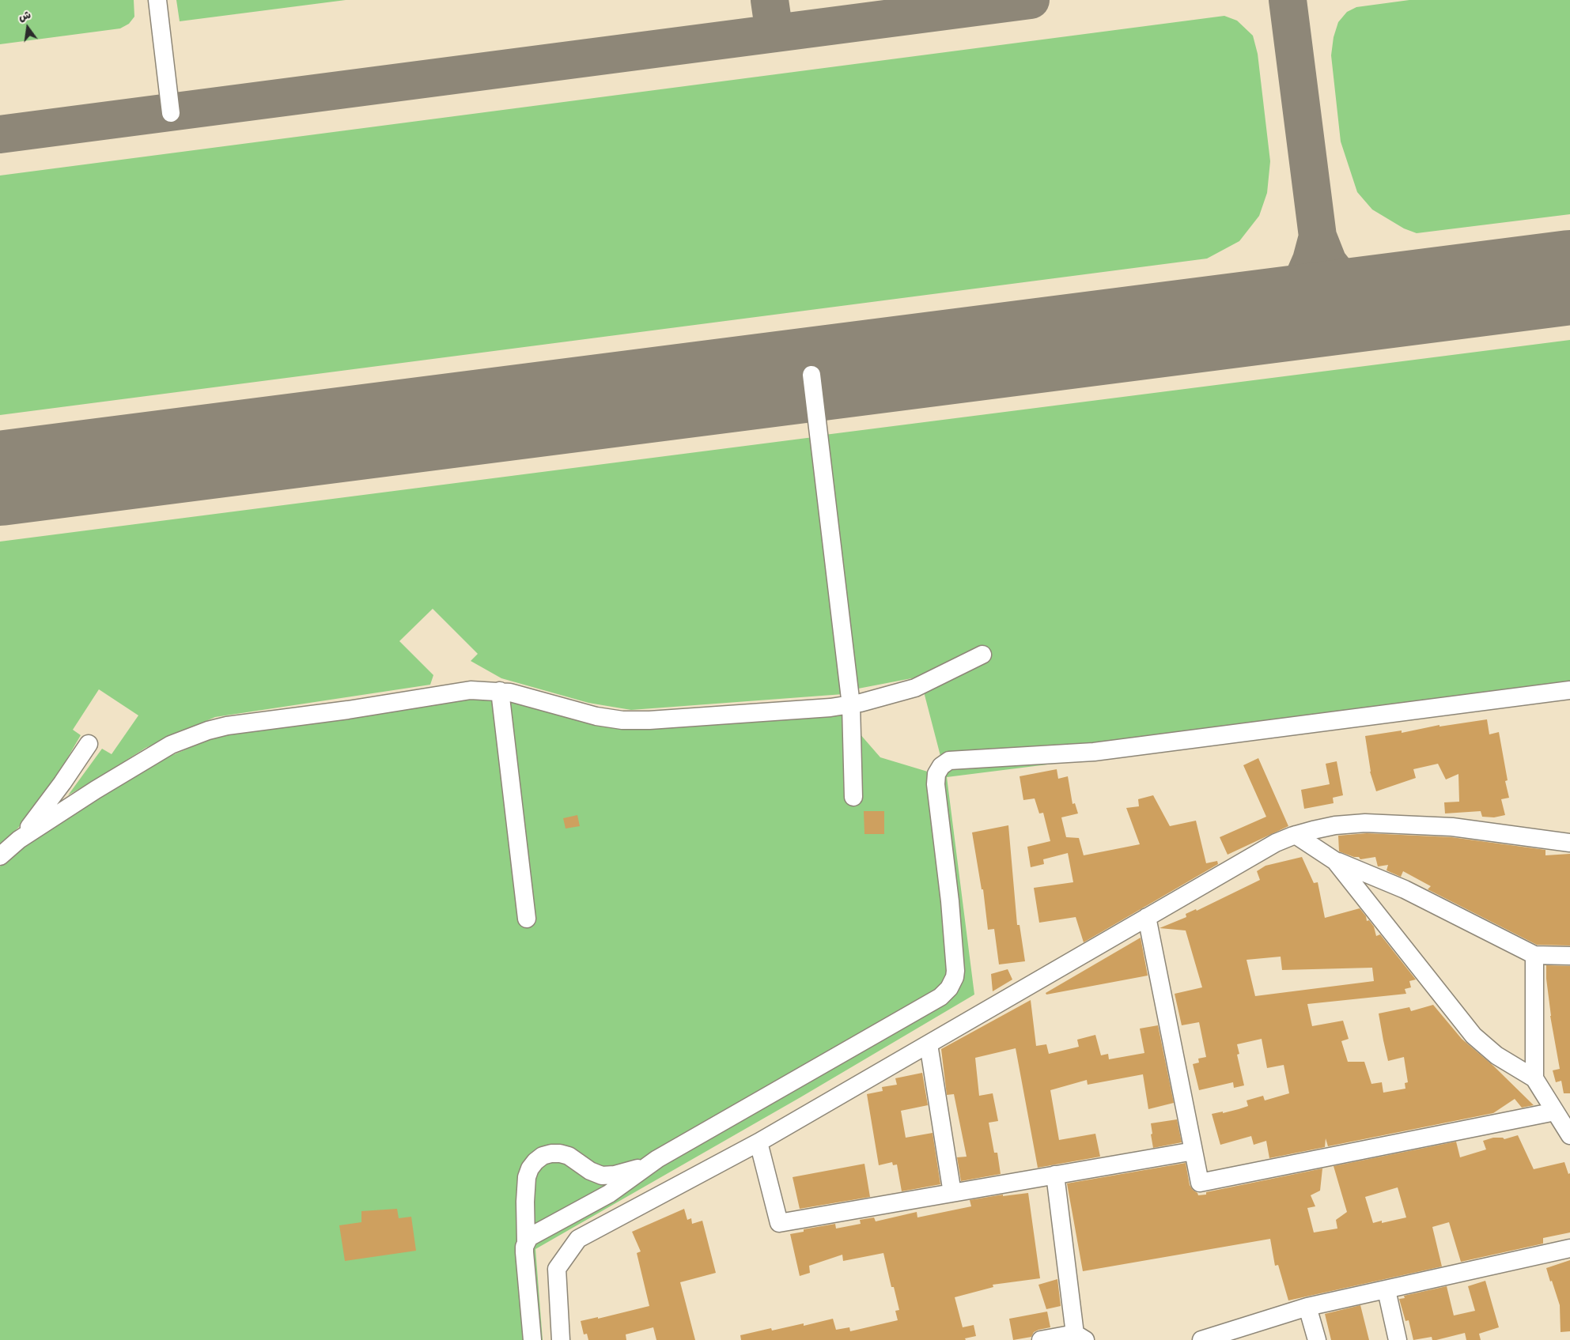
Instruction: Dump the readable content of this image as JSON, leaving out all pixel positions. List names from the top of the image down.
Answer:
{
  "north": "top"
}
